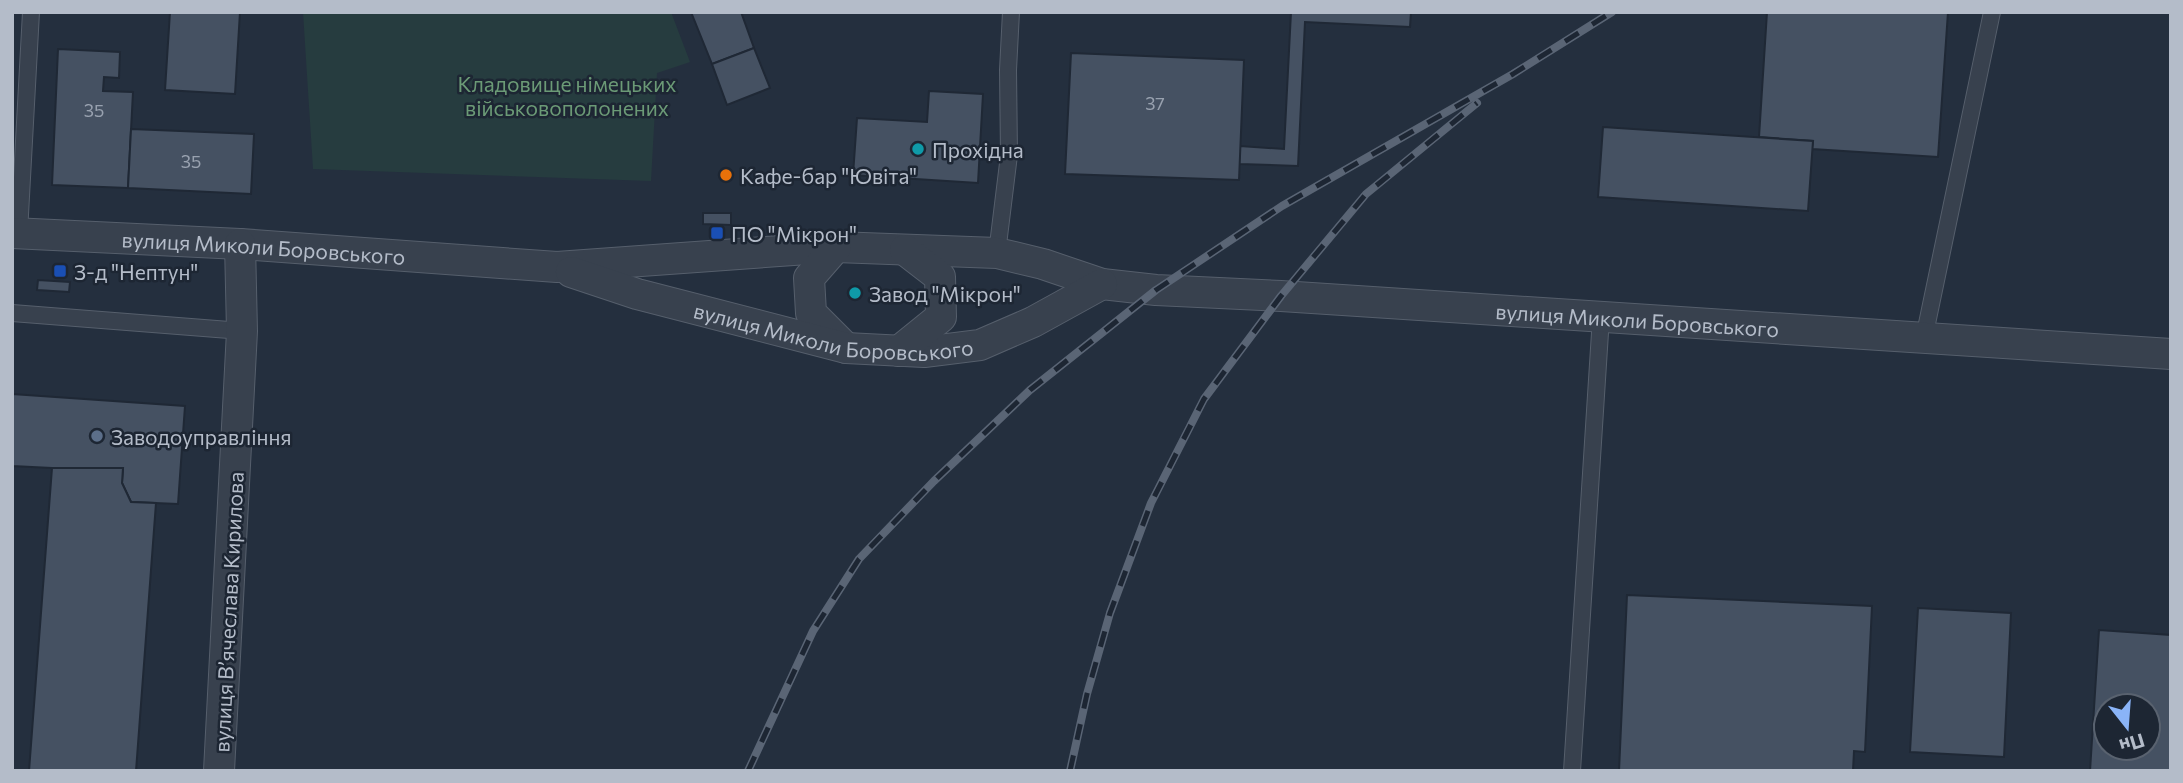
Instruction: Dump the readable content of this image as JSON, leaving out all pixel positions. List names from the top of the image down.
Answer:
{
  "streets": {
    "street": ["вулиця Миколи Боровського", "вулиця Вʼячеслава Кирилова"]
  },
  "crossings": [
    ["вулиця Миколи Боровського", "вулиця Вʼячеслава Кирилова"]
  ],
  "parks": ["Кладовище німецьких військовополонених"],
  "places": {
    "other": [
      "Прохідна",
      "Кафе-бар \"Ювіта\"",
      "Завод \"Мікрон\"",
      "Заводоуправління"
    ],
    "transit": ["ПО \"Мікрон\"", "З-д \"Нептун\""]
  },
  "house_numbers": ["37", "35", "35"],
  "north": "bottom"
}
